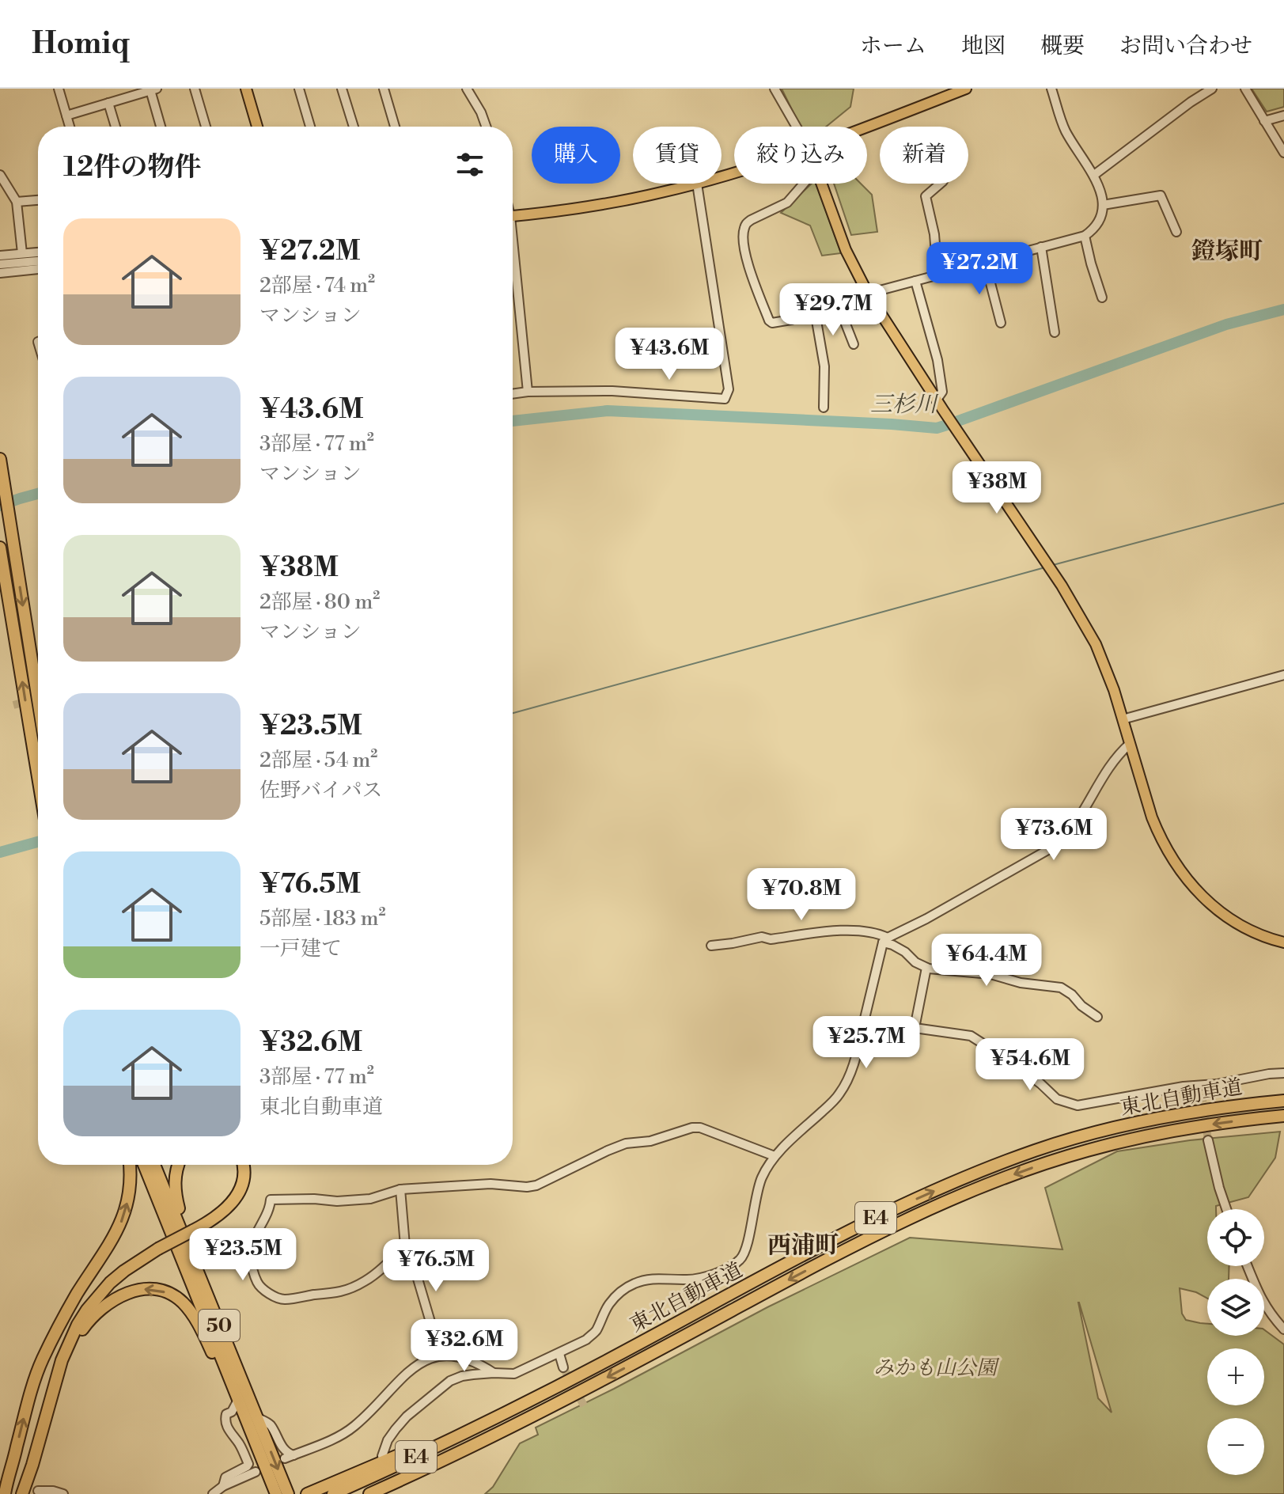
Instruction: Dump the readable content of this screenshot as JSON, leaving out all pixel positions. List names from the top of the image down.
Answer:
{
  "streets": {
    "highway": ["東北自動車道", "E4", "50"]
  },
  "districts": ["鐙塚町", "西浦町"],
  "water": ["三杉川"],
  "parks": ["みかも山公園"],
  "page": {
    "header": "Homiq",
    "nav": [
      "ホーム",
      "地図",
      "概要",
      "お問い合わせ"
    ],
    "chip": [
      "購入",
      "賃貸",
      "絞り込み",
      "新着"
    ],
    "heading": "12件の物件",
    "list": [
      {
        "name": "¥27.2M",
        "note": "2部屋 · 74 m² · マンション"
      },
      {
        "name": "¥43.6M",
        "note": "3部屋 · 77 m² · マンション"
      },
      {
        "name": "¥38M",
        "note": "2部屋 · 80 m² · マンション"
      },
      {
        "name": "¥23.5M",
        "note": "2部屋 · 54 m² · 佐野バイパス"
      },
      {
        "name": "¥76.5M",
        "note": "5部屋 · 183 m² · 一戸建て"
      },
      {
        "name": "¥32.6M",
        "note": "3部屋 · 77 m² · 東北自動車道"
      }
    ],
    "price": [
      "¥27.2M",
      "¥29.7M",
      "¥43.6M",
      "¥38M",
      "¥73.6M",
      "¥70.8M",
      "¥64.4M",
      "¥25.7M",
      "¥54.6M",
      "¥23.5M",
      "¥76.5M",
      "¥32.6M"
    ],
    "map_buttons": ["+", "−"]
  }
}
